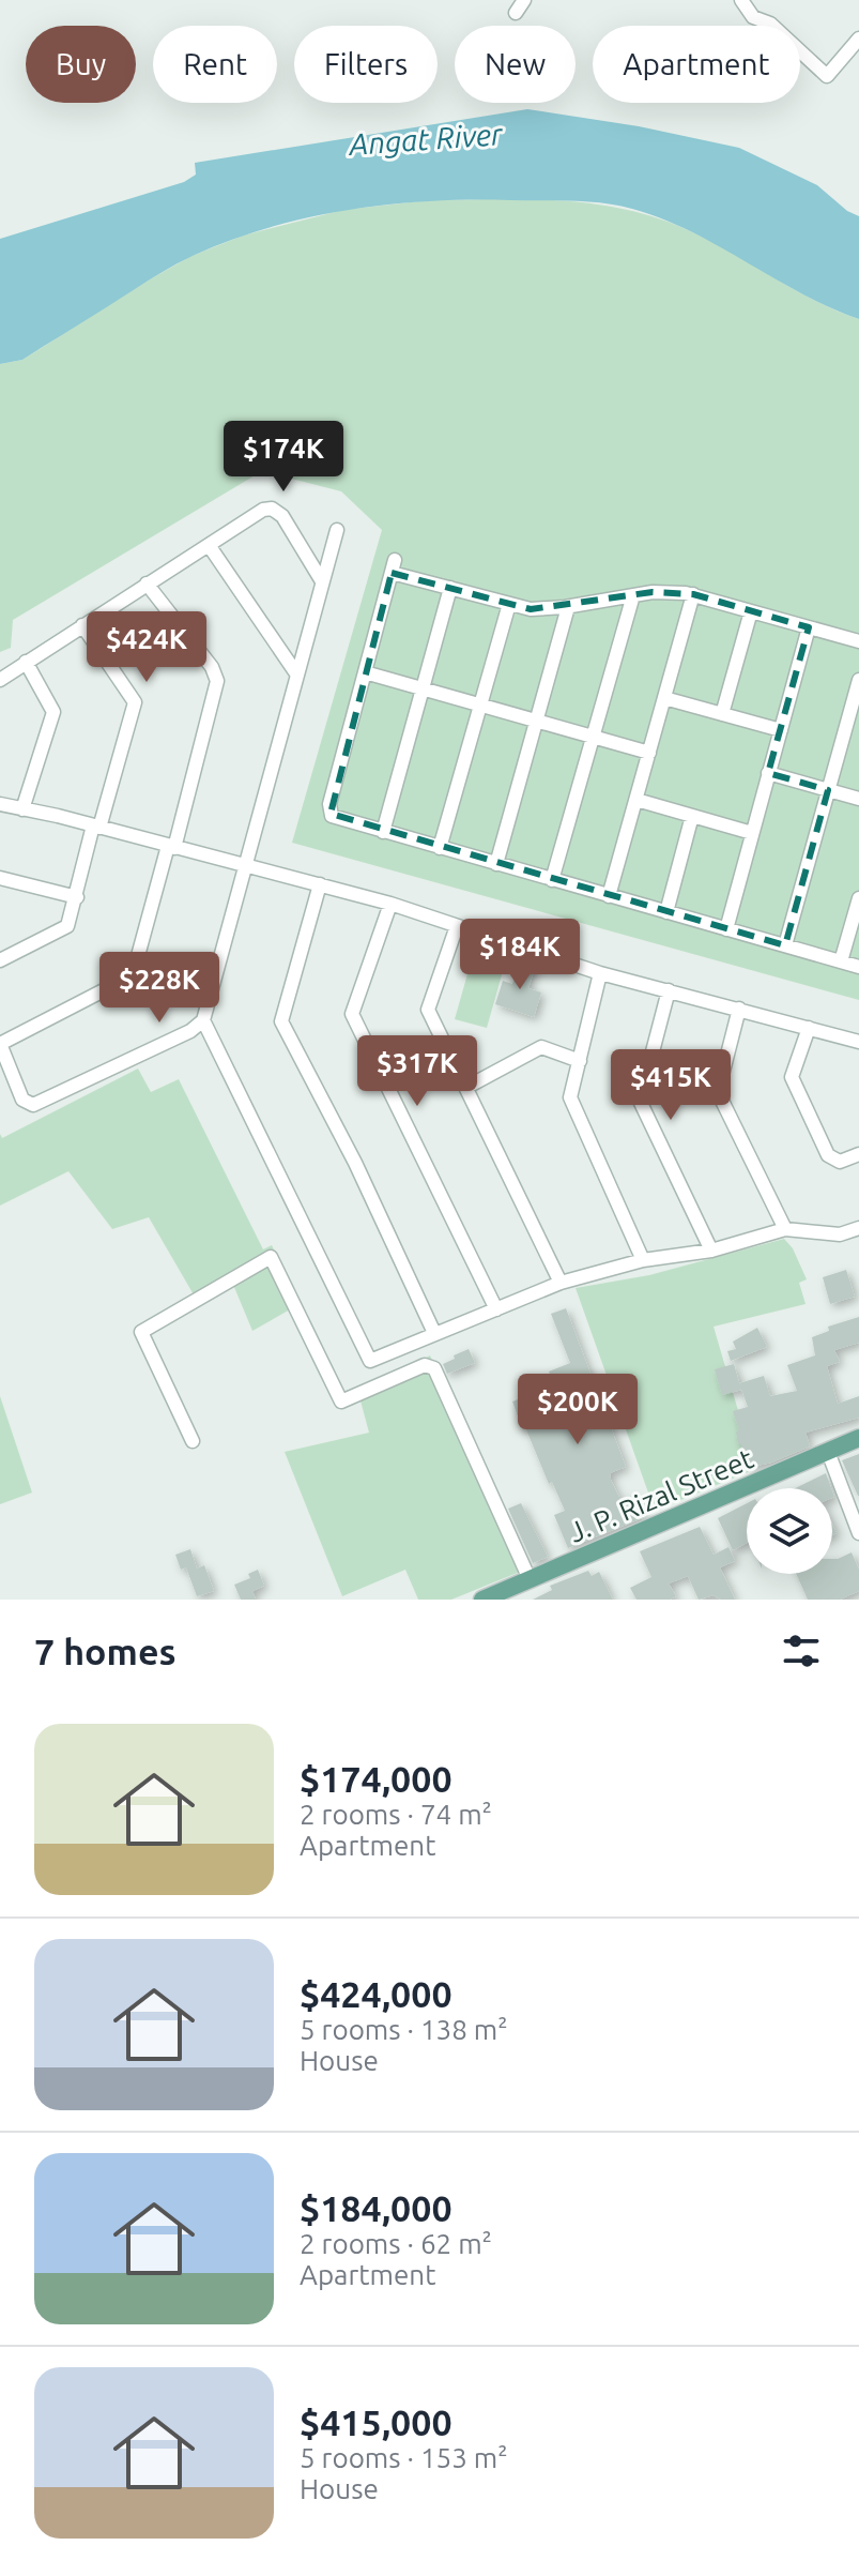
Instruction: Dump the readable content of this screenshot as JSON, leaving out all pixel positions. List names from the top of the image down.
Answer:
{
  "streets": {
    "main road": ["J. P. Rizal Street"]
  },
  "water": ["Angat River"],
  "page": {
    "chip": [
      "Buy",
      "Rent",
      "Filters",
      "New",
      "Apartment"
    ],
    "price": [
      "$174K",
      "$424K",
      "$184K",
      "$228K",
      "$317K",
      "$415K",
      "$200K"
    ],
    "heading": "7 homes",
    "list": [
      {
        "name": "$174,000",
        "note": "2 rooms · 74 m² · Apartment"
      },
      {
        "name": "$424,000",
        "note": "5 rooms · 138 m² · House"
      },
      {
        "name": "$184,000",
        "note": "2 rooms · 62 m² · Apartment"
      },
      {
        "name": "$415,000",
        "note": "5 rooms · 153 m² · House"
      }
    ]
  }
}
